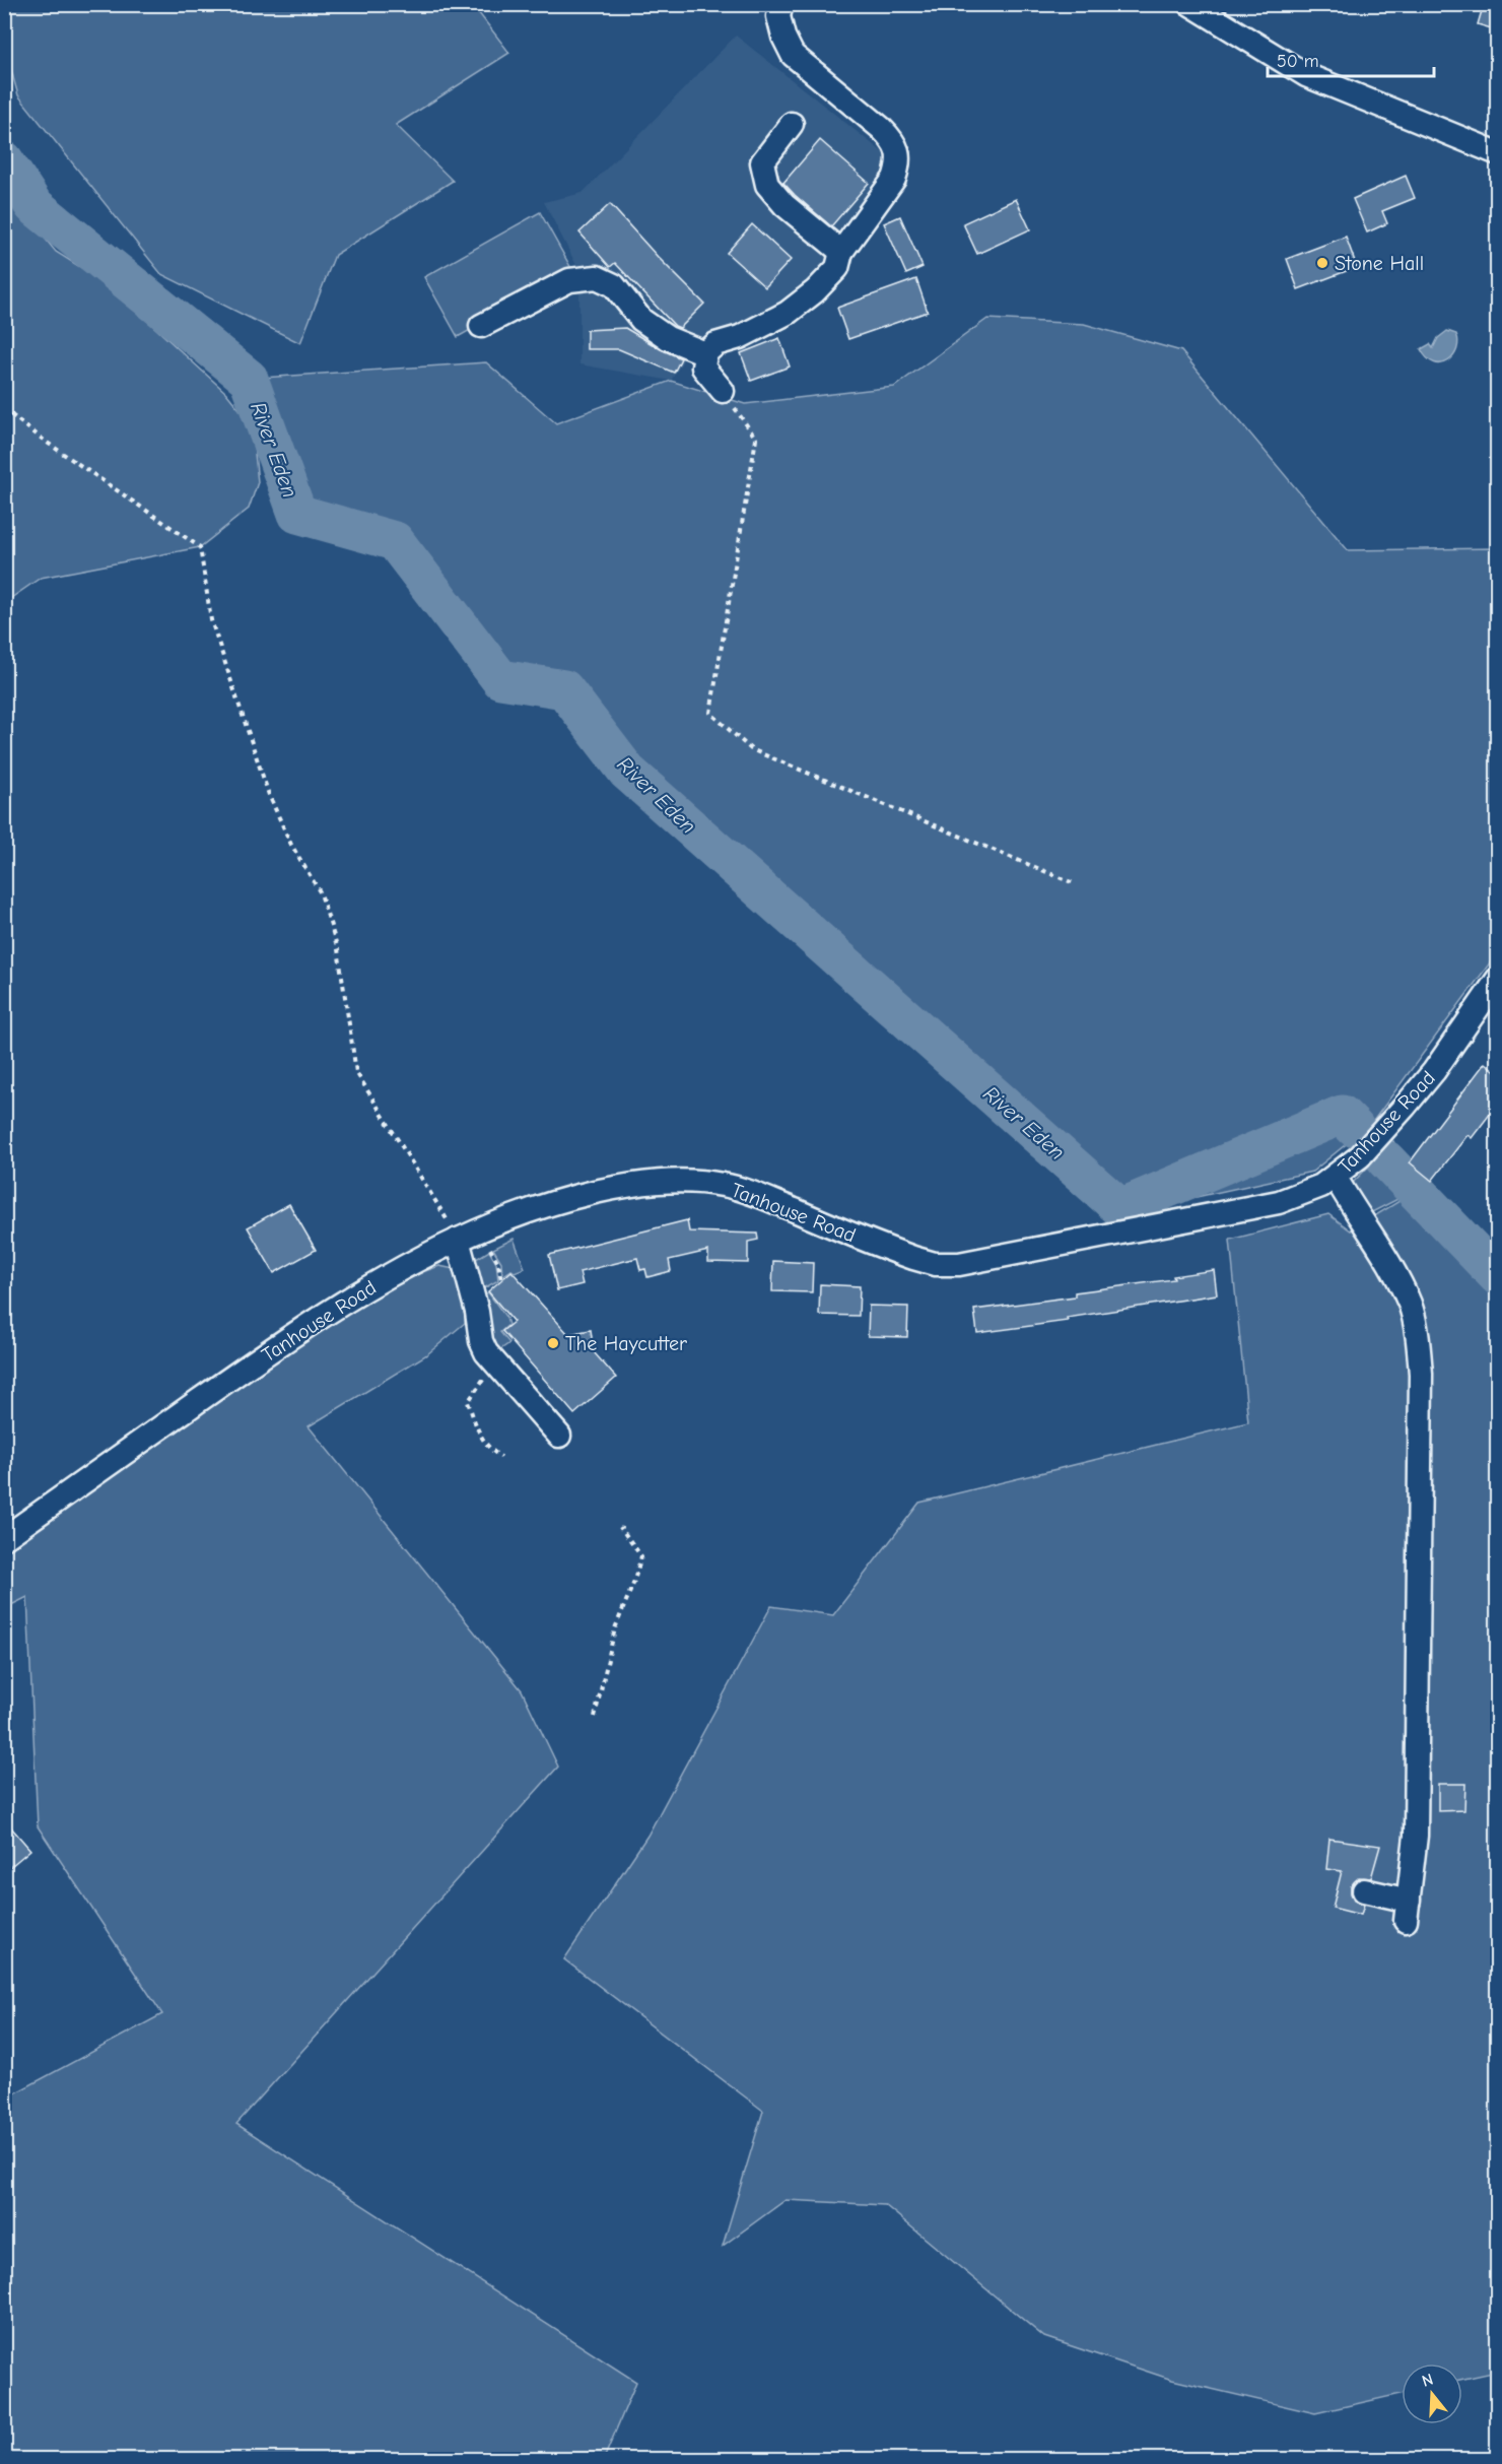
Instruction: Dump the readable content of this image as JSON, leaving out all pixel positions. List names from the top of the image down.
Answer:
{
  "streets": {
    "street": ["Tanhouse Road"]
  },
  "water": ["River Eden"],
  "places": ["Stone Hall", "The Haycutter"],
  "scale_bar": "50 m",
  "north": "top"
}
